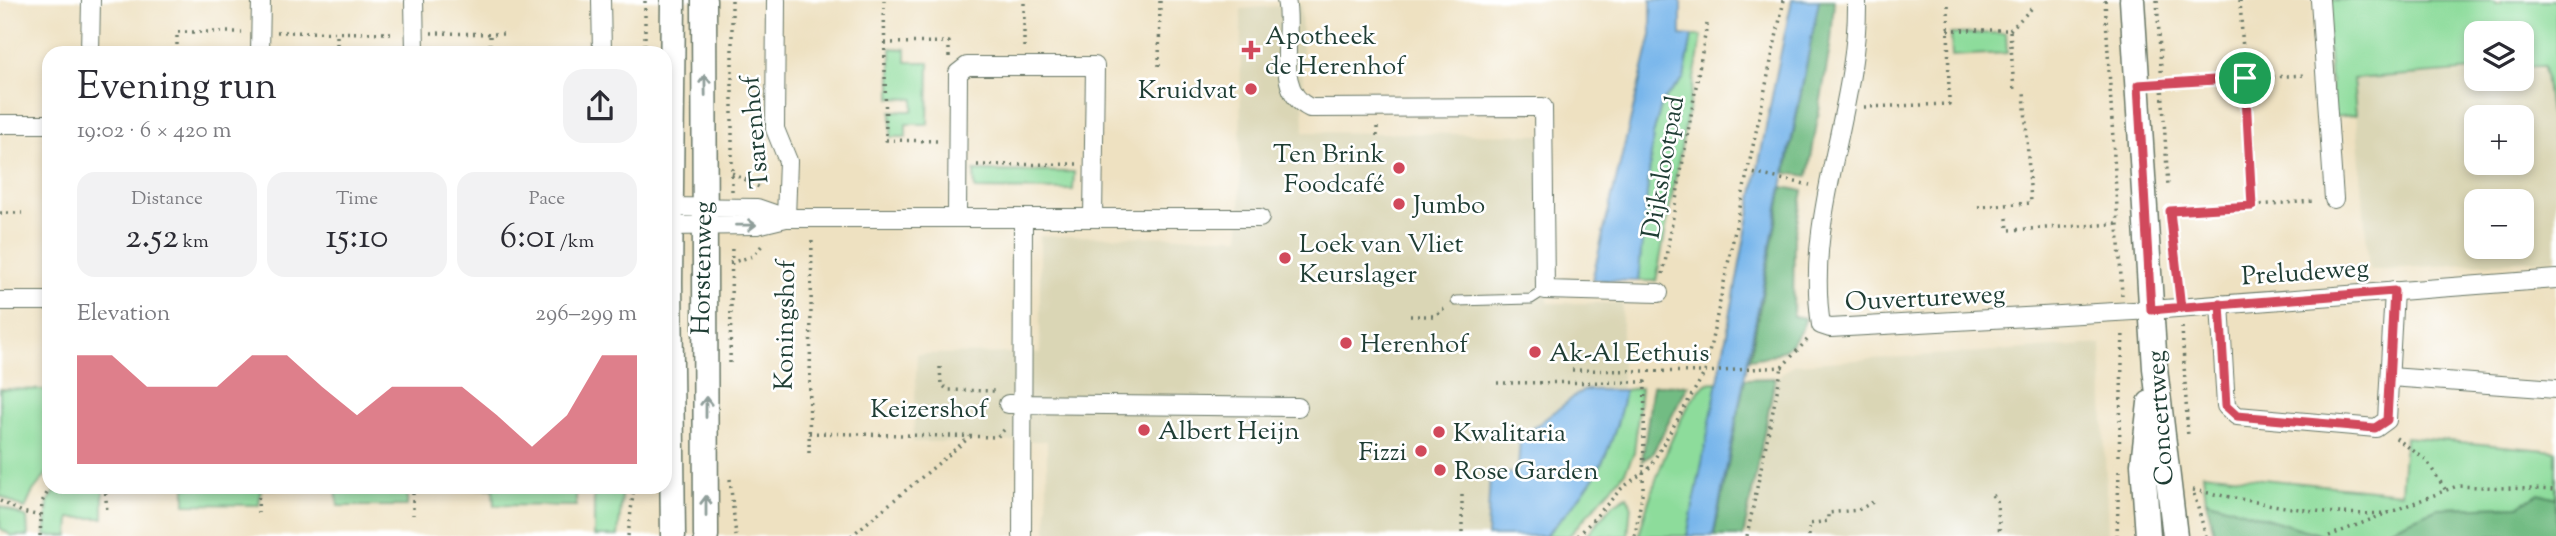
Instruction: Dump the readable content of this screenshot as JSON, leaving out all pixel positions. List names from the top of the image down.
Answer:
{
  "streets": {
    "street": [
      "Tsarenhof",
      "Horstenweg",
      "Preludeweg",
      "Ouvertureweg",
      "Koningshof",
      "Keizershof",
      "Concertweg"
    ],
    "path": ["Dijkslootpad"]
  },
  "crossings": [
    ["Tsarenhof", "Koningshof"],
    ["Horstenweg", "Koningshof"],
    ["Preludeweg", "Ouvertureweg"],
    ["Preludeweg", "Concertweg"],
    ["Ouvertureweg", "Concertweg"],
    ["Koningshof", "Keizershof"]
  ],
  "one_way": ["Horstenweg"],
  "places": {
    "health": ["Apotheek de Herenhof"],
    "other": [
      "Kruidvat",
      "Ten Brink Foodcafé",
      "Jumbo",
      "Loek van Vliet Keurslager",
      "Herenhof",
      "Ak-Al Eethuis",
      "Albert Heijn",
      "Kwalitaria",
      "Fizzi",
      "Rose Garden"
    ]
  },
  "page": {
    "map_buttons": ["+", "−"],
    "heading": ["Evening run", "19:02 · 6 × 420 m"],
    "stats": [
      ["Distance", "2.52 km"],
      ["Time", "15:10"],
      ["Pace", "6:01 /km"]
    ],
    "chart": ["Elevation", "296–299 m"]
  }
}
